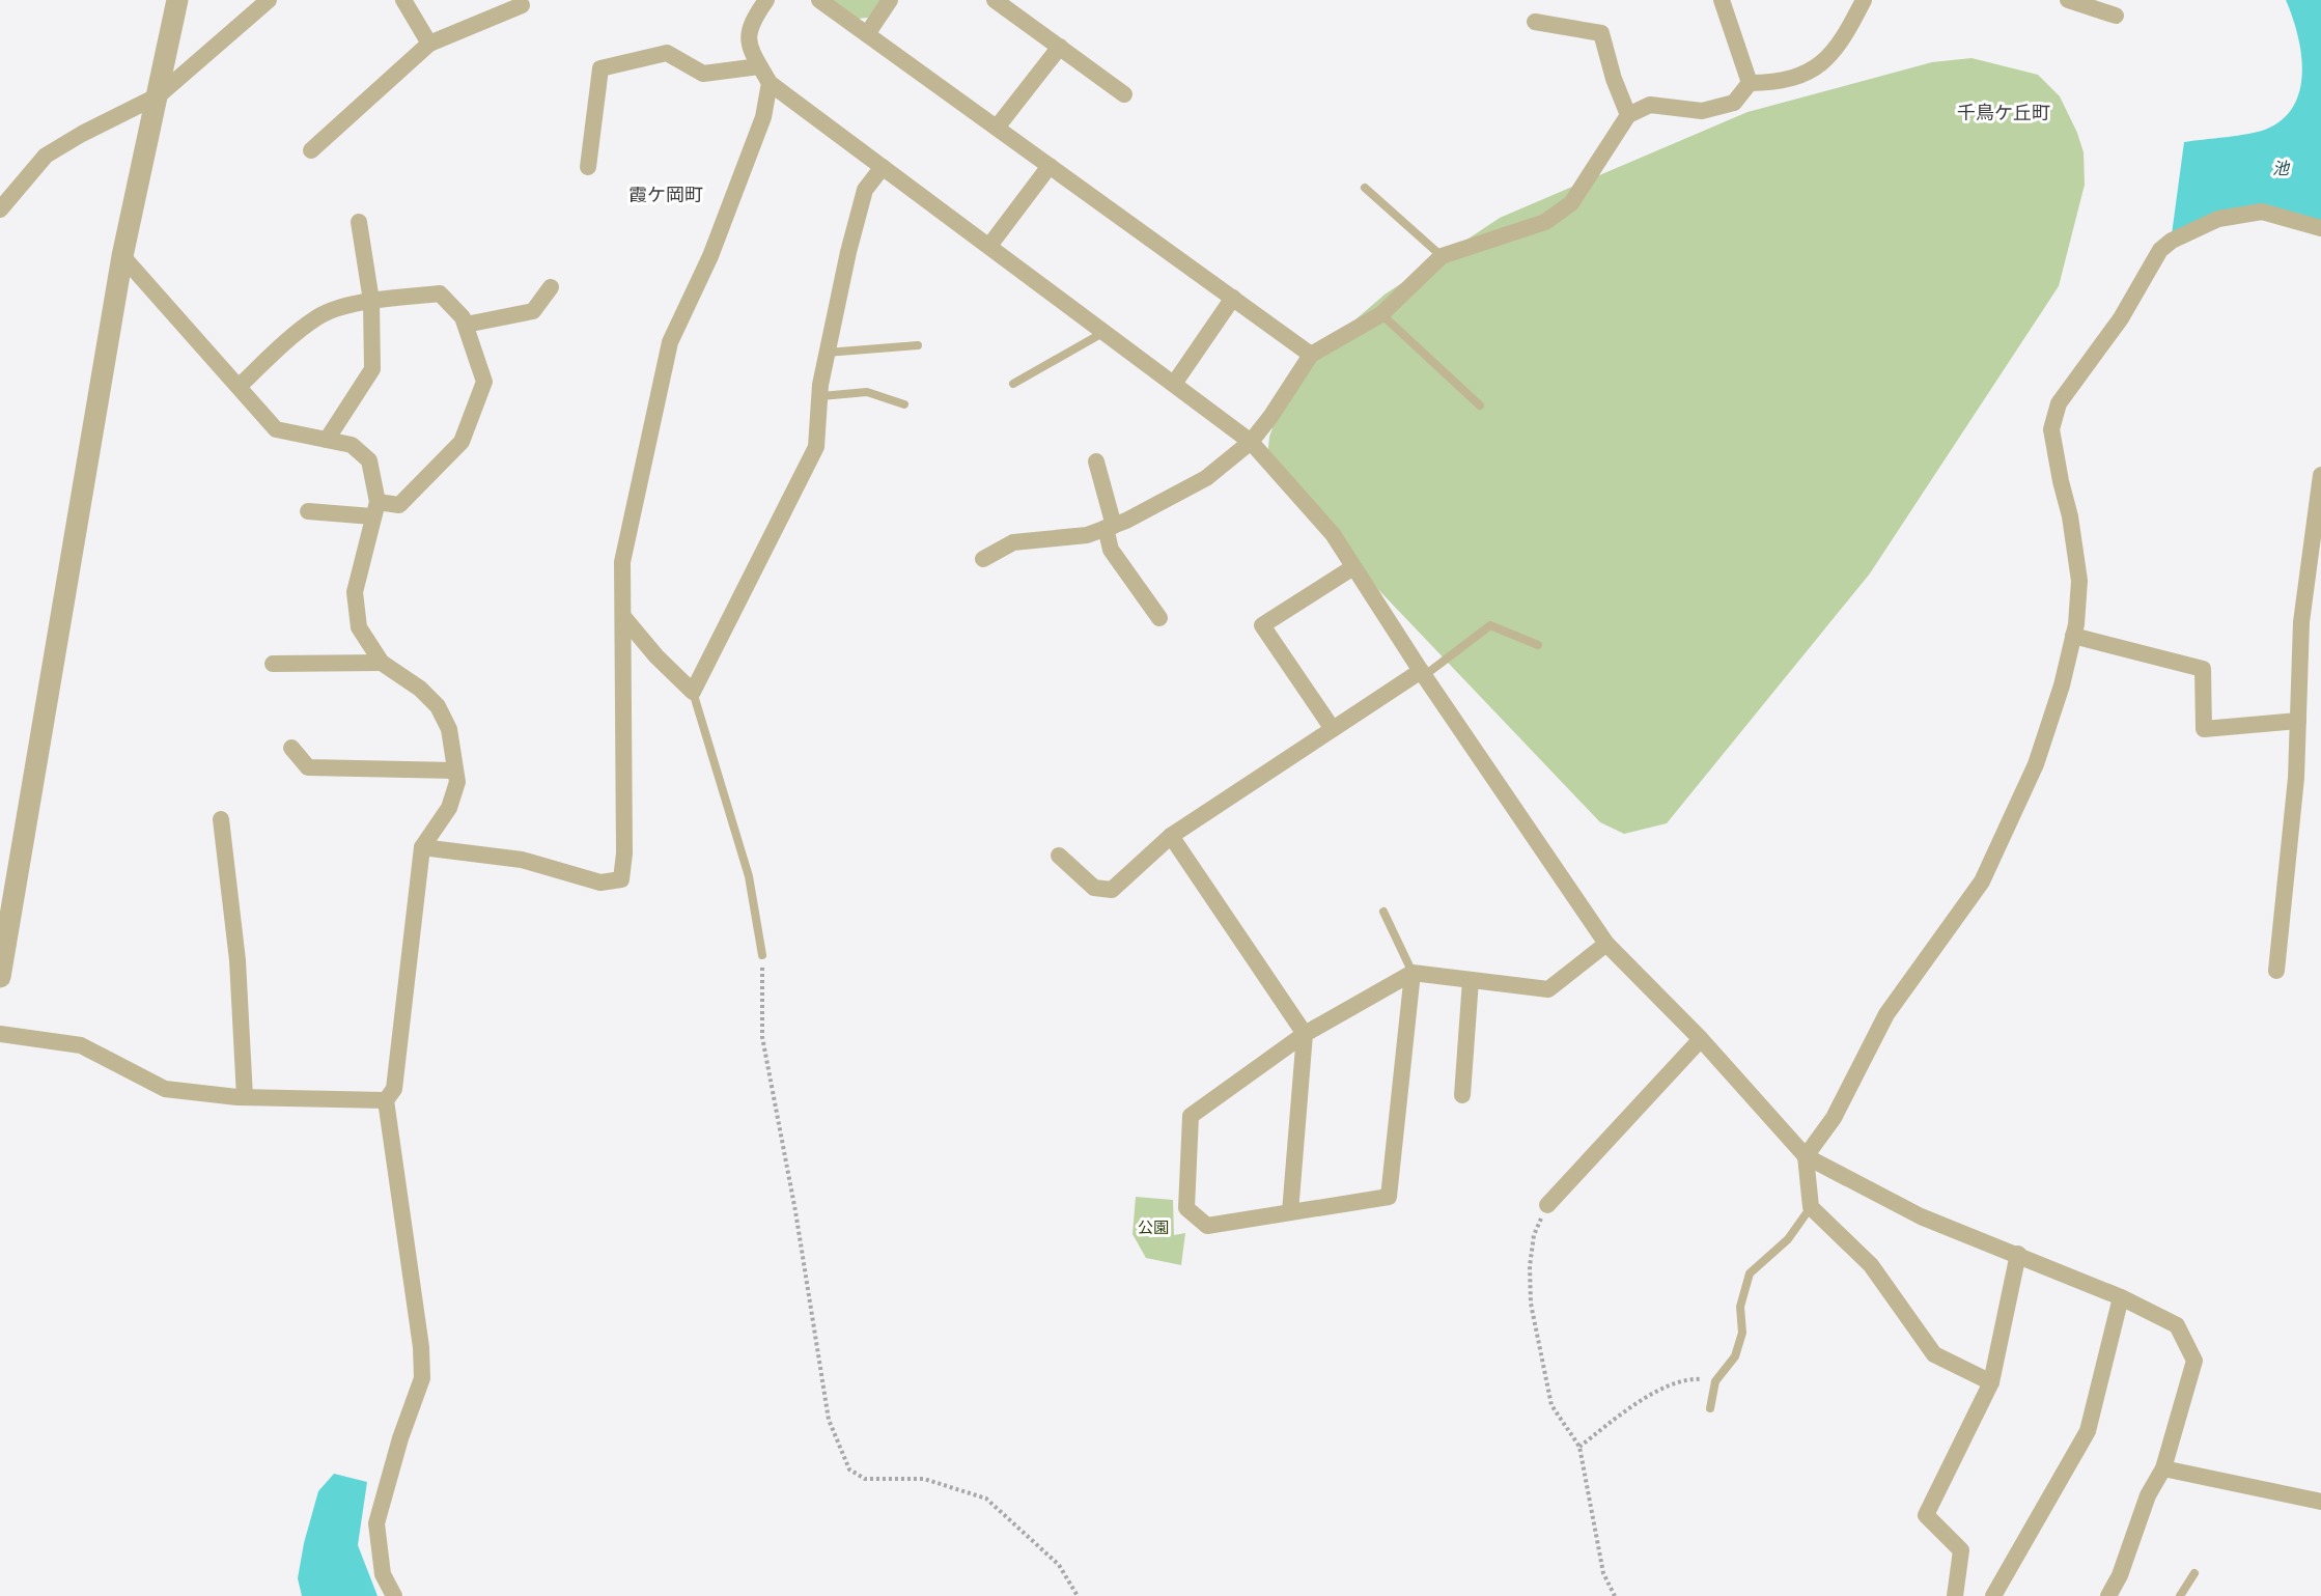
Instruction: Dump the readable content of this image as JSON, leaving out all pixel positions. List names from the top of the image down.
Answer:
{
  "districts": ["千鳥ケ丘町", "霞ケ岡町"],
  "water": ["池"],
  "parks": ["公園"]
}
